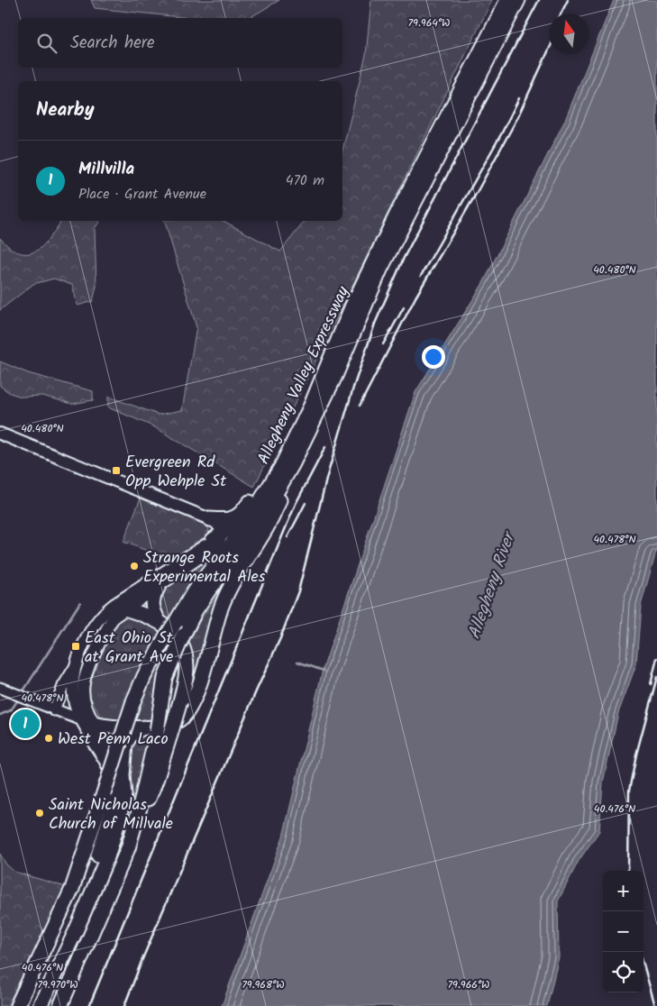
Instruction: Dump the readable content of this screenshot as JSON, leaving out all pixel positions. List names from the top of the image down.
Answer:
{
  "streets": {
    "highway": ["Allegheny Valley Expressway"]
  },
  "water": ["Allegheny River"],
  "places": {
    "transit": ["Evergreen Rd Opp Wehple St", "East Ohio St at Grant Ave"],
    "other": ["Strange Roots Experimental Ales", "West Penn Laco", "Saint Nicholas Church of Millvale"]
  },
  "north": "top",
  "page": {
    "search": "Search here",
    "heading": "Nearby",
    "list": [
      {
        "mark": "1",
        "name": "Millvilla",
        "note": "Place · Grant Avenue",
        "value": "470 m"
      }
    ],
    "pins": "1",
    "map_buttons": ["+", "−"]
  },
  "coordinates": [
    "79.964°W",
    "40.480°N",
    "40.478°N",
    "40.476°N",
    "79.970°W",
    "79.968°W",
    "79.966°W"
  ]
}
